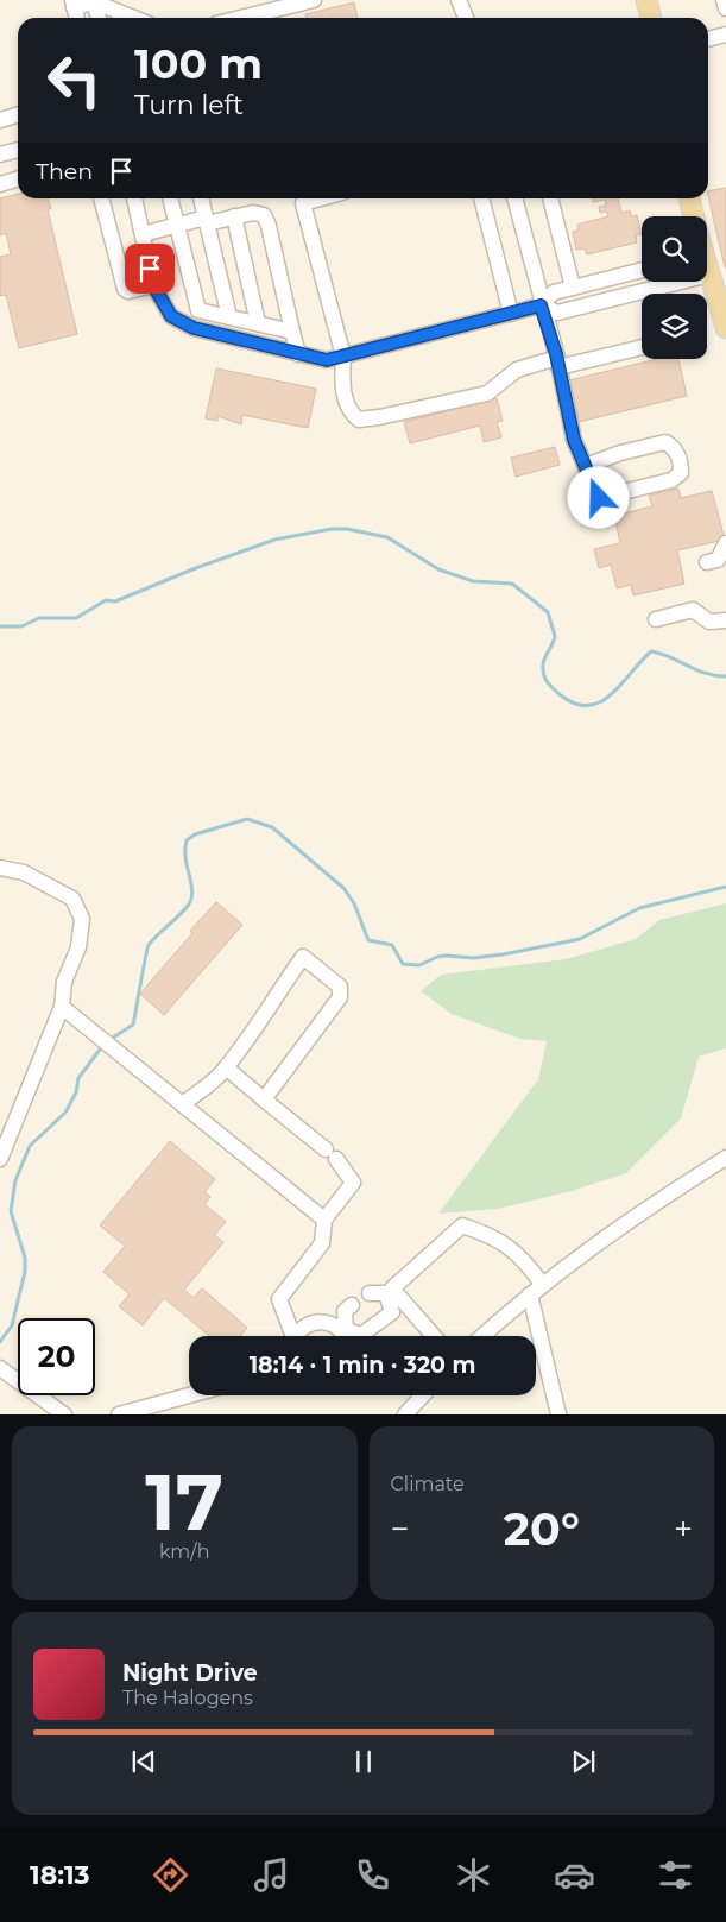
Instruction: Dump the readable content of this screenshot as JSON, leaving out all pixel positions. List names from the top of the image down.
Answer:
{
  "page": {
    "turn": ["100 m", "Turn left"],
    "then": "Then",
    "limit": "20",
    "trip": "18:14 · 1 min · 320 m",
    "tile": [
      ["17", "km/h"],
      "Climate"
    ],
    "heat": ["−", "20°", "+"],
    "song": ["Night Drive", "The Halogens"],
    "tabs": "18:13"
  }
}
